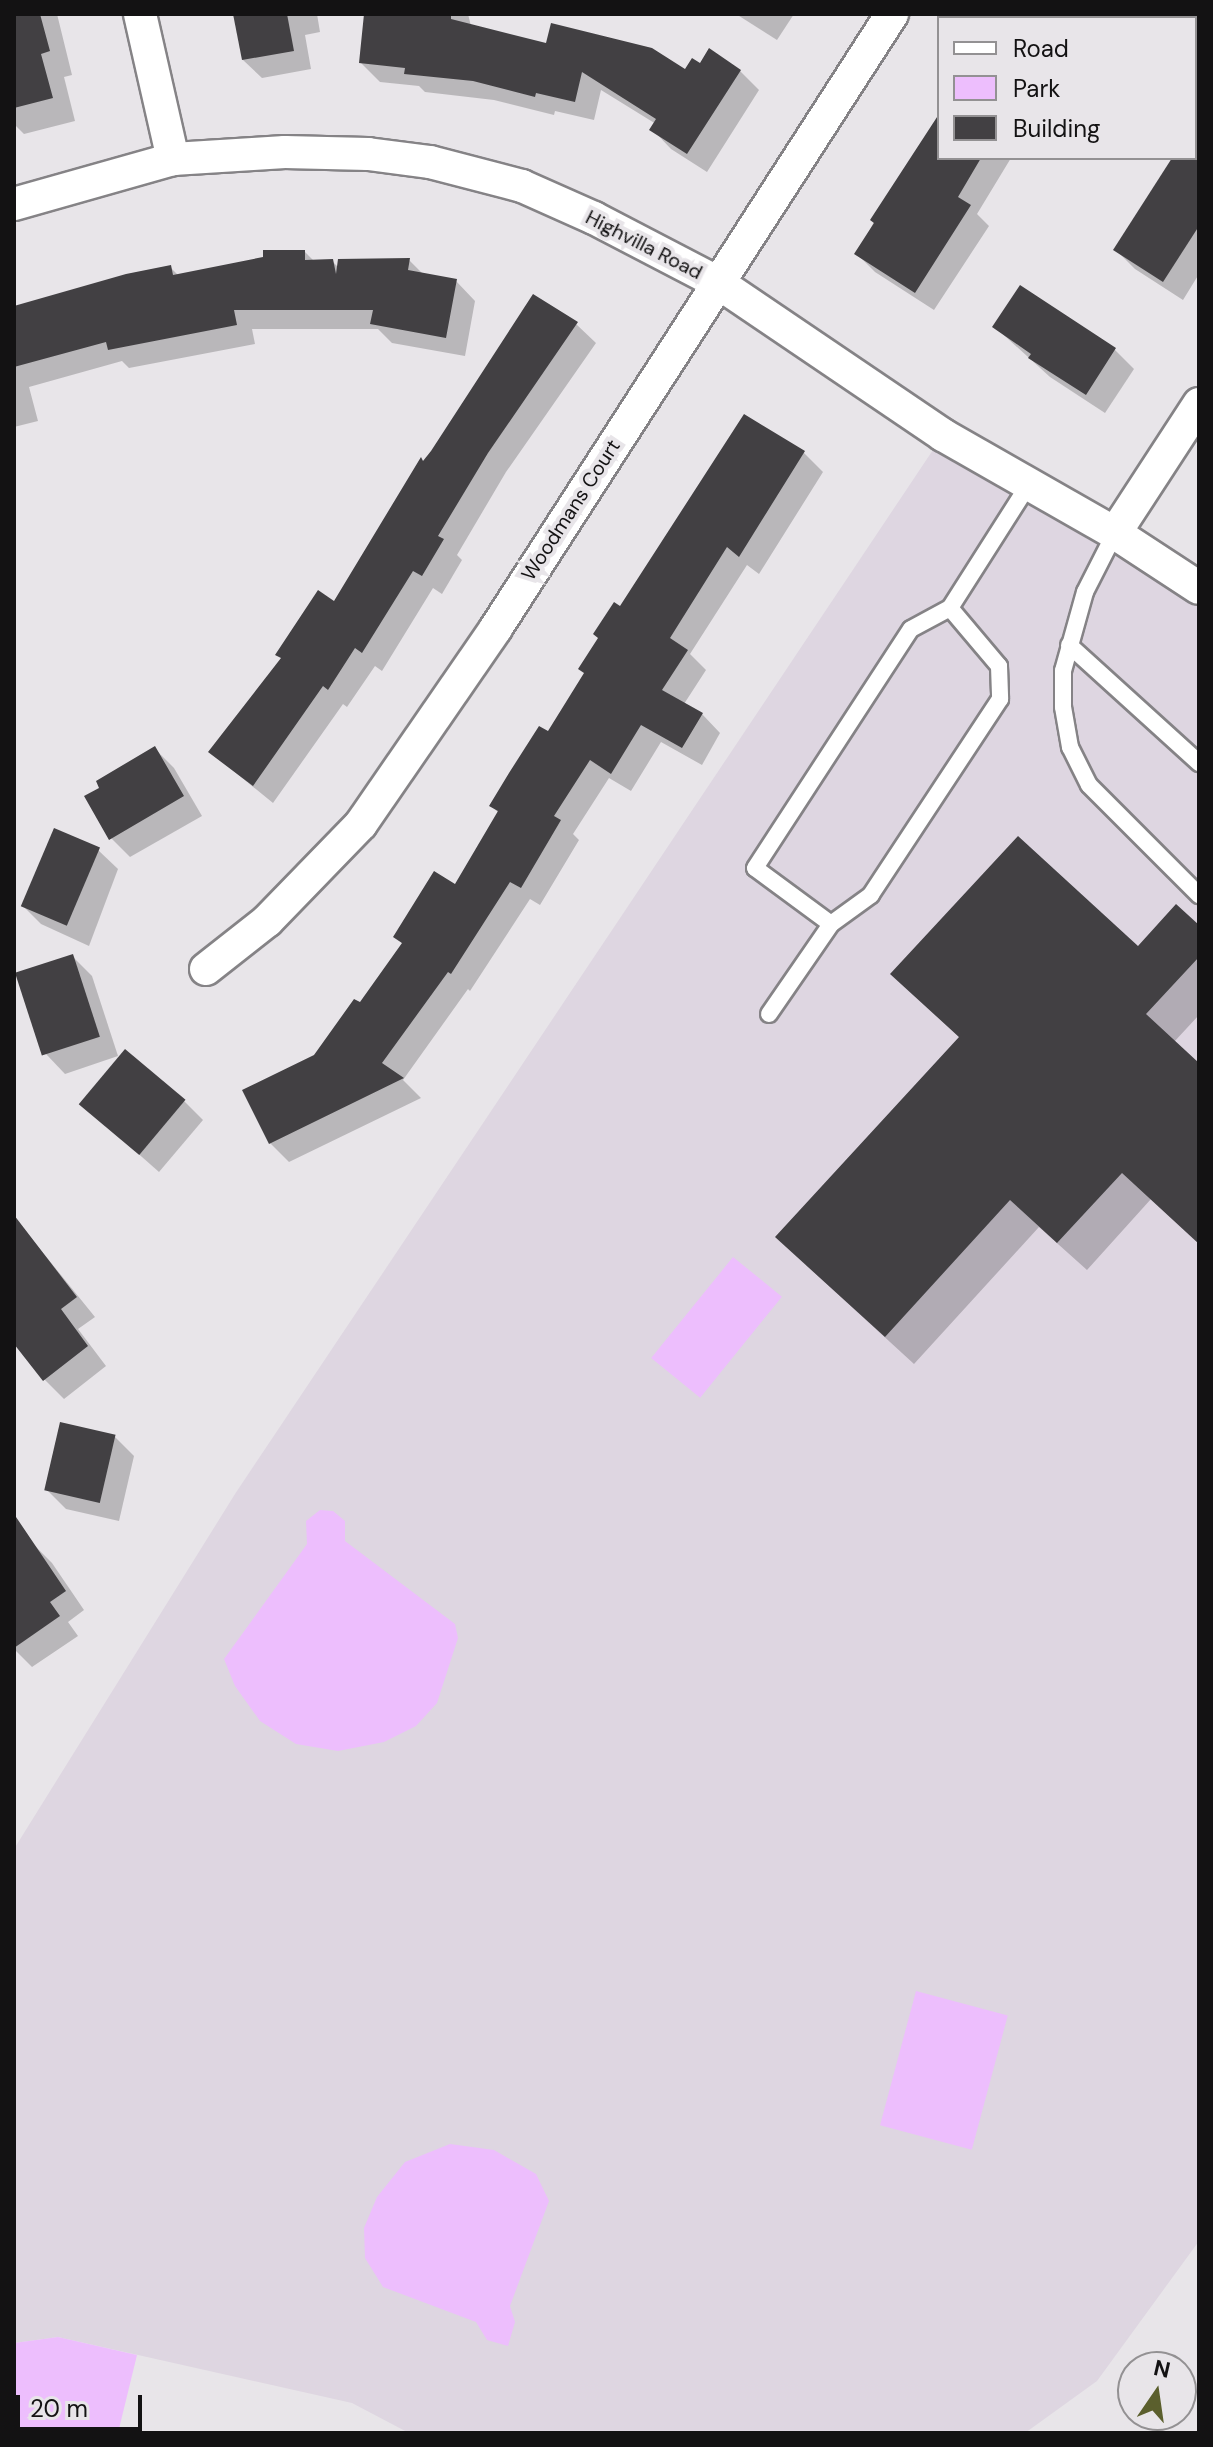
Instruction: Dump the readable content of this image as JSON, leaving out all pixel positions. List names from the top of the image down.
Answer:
{
  "streets": {
    "street": ["Highvilla Road", "Woodmans Court"]
  },
  "crossings": [
    ["Highvilla Road", "Woodmans Court"]
  ],
  "legend": ["Road", "Park", "Building"],
  "scale_bar": "20 m",
  "north": "top"
}
